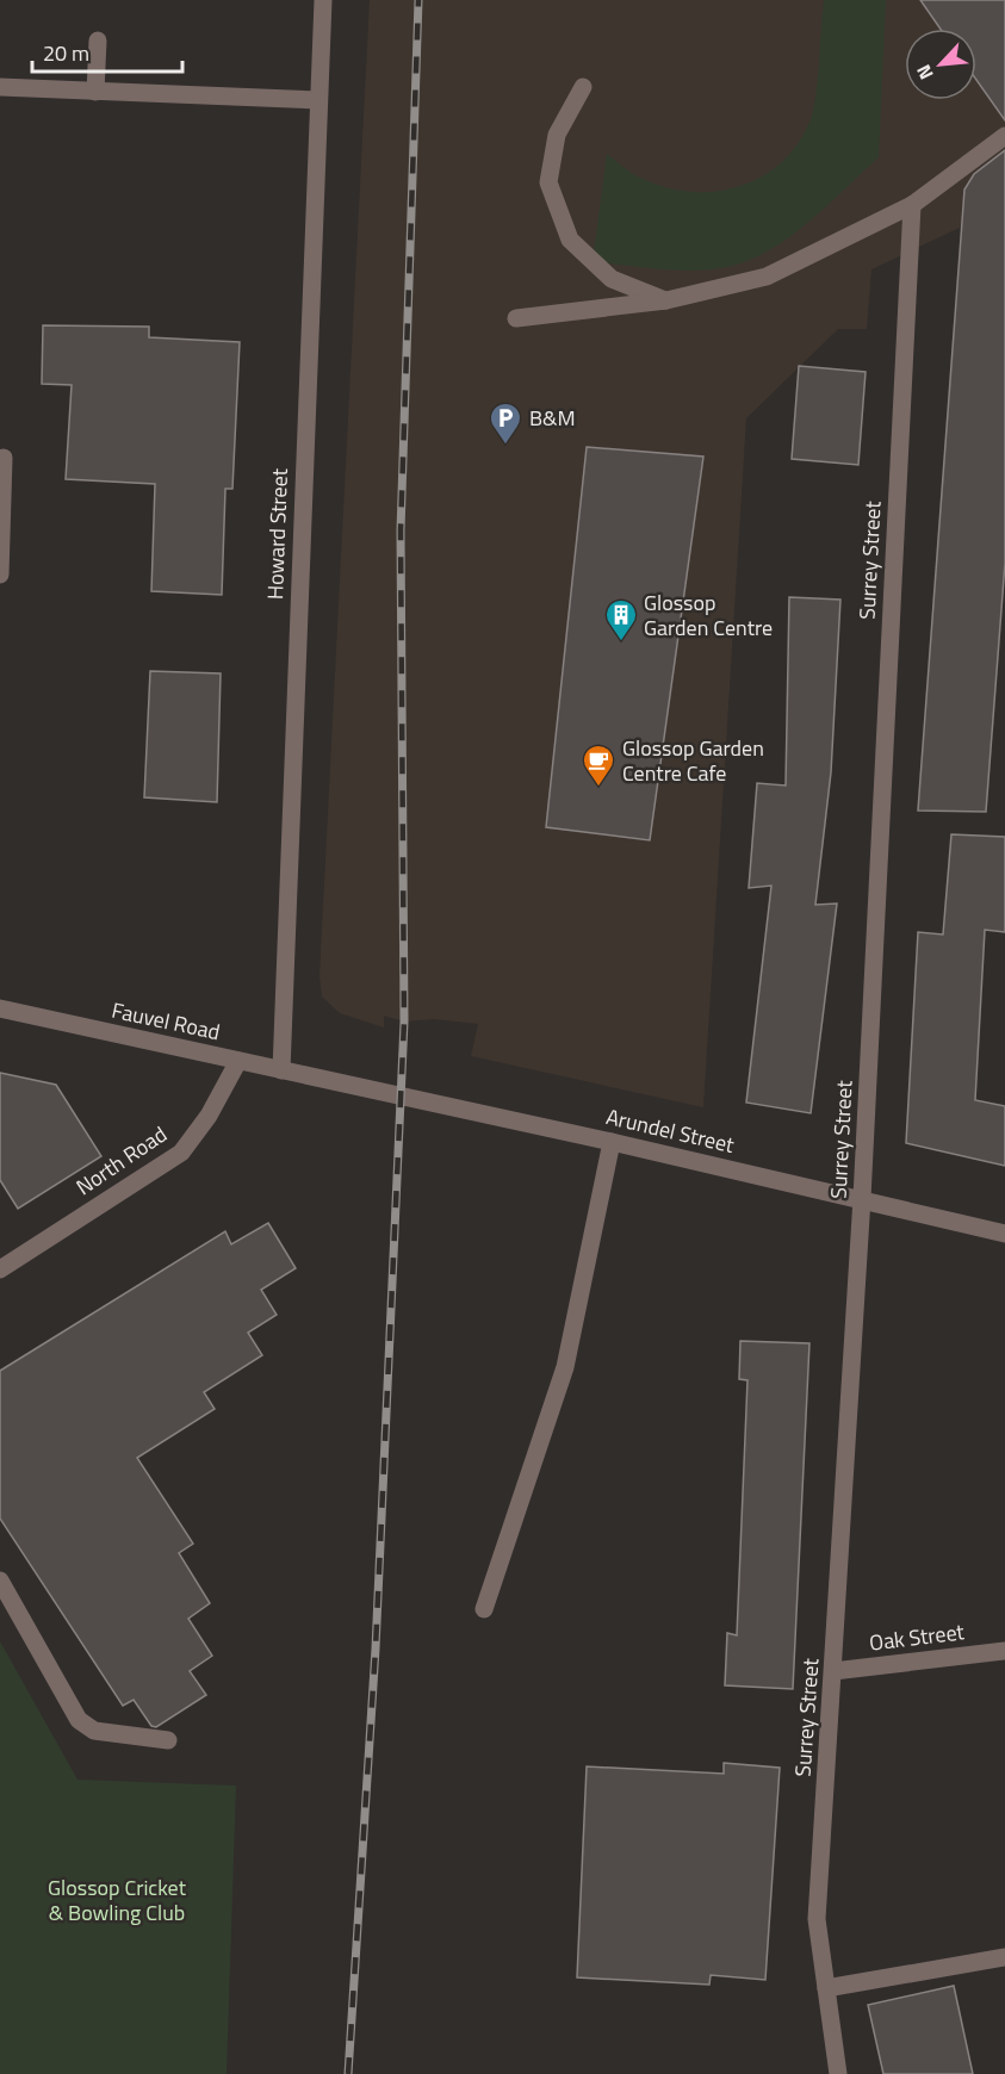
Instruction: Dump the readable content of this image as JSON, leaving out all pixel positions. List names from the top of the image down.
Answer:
{
  "streets": {
    "street": [
      "Howard Street",
      "Surrey Street",
      "Fauvel Road",
      "Arundel Street",
      "North Road",
      "Oak Street"
    ]
  },
  "crossings": [
    ["Howard Street", "Fauvel Road"],
    ["Surrey Street", "Arundel Street"],
    ["Surrey Street", "Oak Street"],
    ["Fauvel Road", "Arundel Street"],
    ["Fauvel Road", "North Road"]
  ],
  "parks": ["Glossop Cricket & Bowling Club"],
  "places": {
    "parking": ["B&M"],
    "building": ["Glossop Garden Centre"],
    "cafe": ["Glossop Garden Centre Cafe"]
  },
  "scale_bar": "20 m",
  "north": "bottom left"
}
